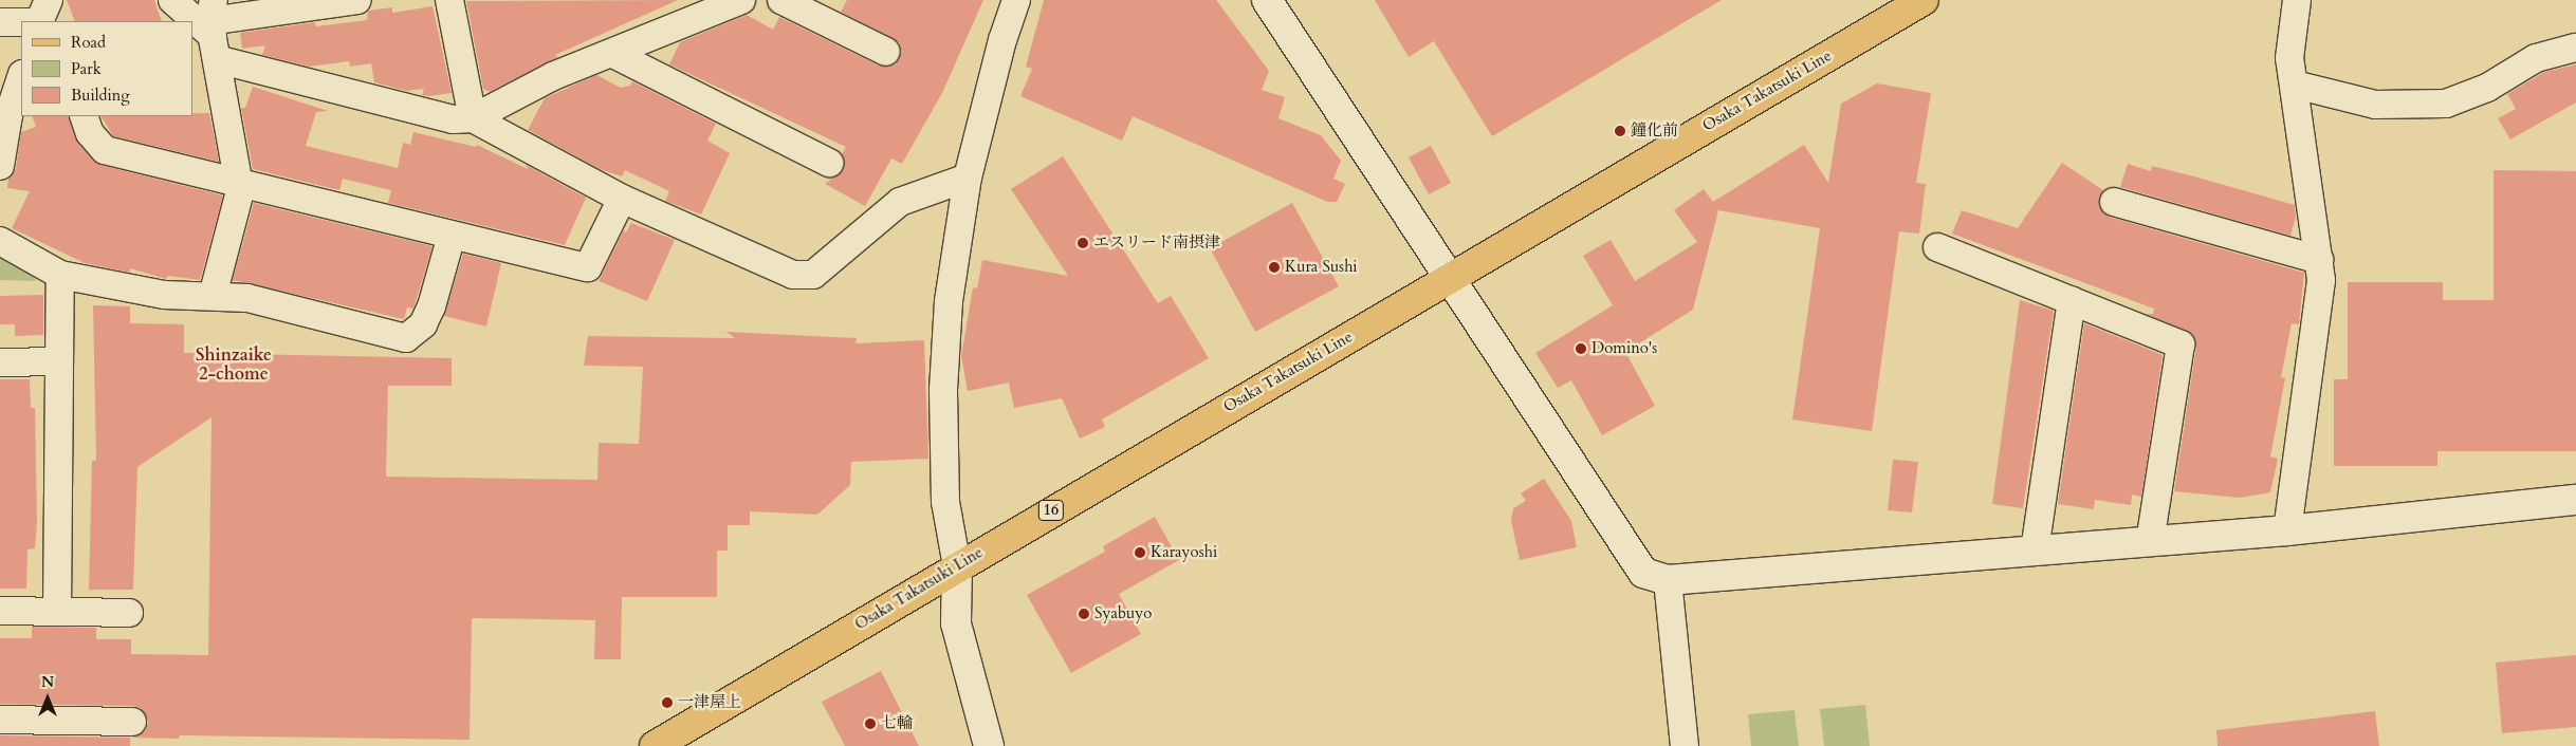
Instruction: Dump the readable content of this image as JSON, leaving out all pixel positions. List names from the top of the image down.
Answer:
{
  "streets": {
    "main road": ["Osaka Takatsuki Line", "16"]
  },
  "districts": ["Shinzaike 2-chome"],
  "places": [
    "鐘化前",
    "エスリード南摂津",
    "Kura Sushi",
    "Domino's",
    "Karayoshi",
    "Syabuyo",
    "一津屋上",
    "七輪"
  ],
  "legend": ["Road", "Park", "Building"],
  "north": "top"
}
